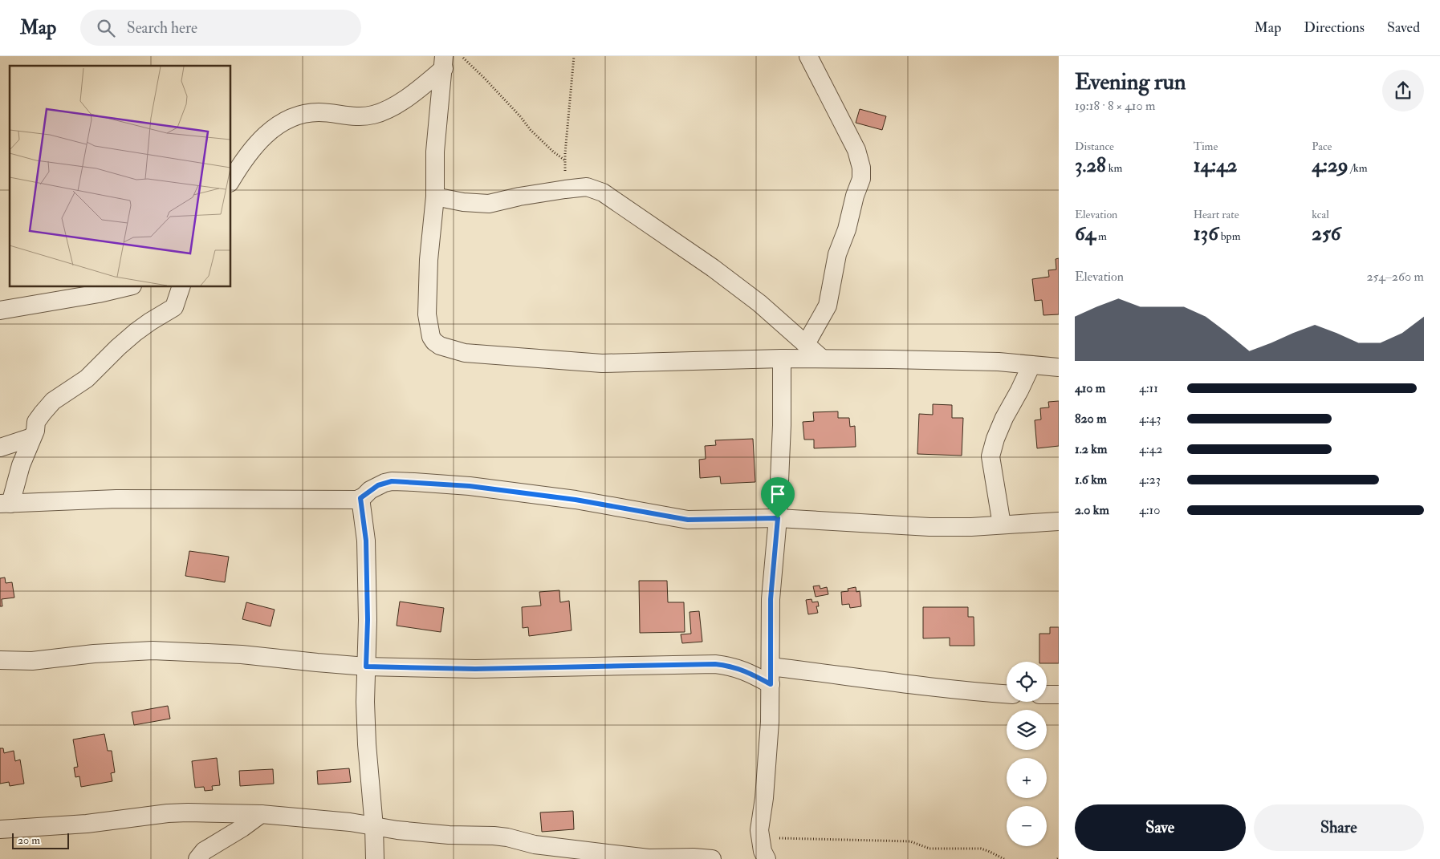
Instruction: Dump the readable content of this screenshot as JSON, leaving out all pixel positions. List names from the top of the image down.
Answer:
{
  "scale_bar": "20 m",
  "page": {
    "header": "Map",
    "search": "Search here",
    "nav": ["Map", "Directions", "Saved"],
    "heading": ["Evening run", "19:18 · 8 × 410 m"],
    "stats": [
      ["Distance", "3.28 km"],
      ["Time", "14:42"],
      ["Pace", "4:29 /km"],
      ["Elevation", "64 m"],
      ["Heart rate", "136 bpm"],
      ["kcal", "256"]
    ],
    "chart": ["Elevation", "254–260 m"],
    "list": [
      {
        "name": "410 m",
        "note": "4:11"
      },
      {
        "name": "820 m",
        "note": "4:43"
      },
      {
        "name": "1.2 km",
        "note": "4:42"
      },
      {
        "name": "1.6 km",
        "note": "4:23"
      },
      {
        "name": "2.0 km",
        "note": "4:10"
      }
    ],
    "map_buttons": ["+", "−"],
    "buttons": ["Save", "Share"],
    "scale": "20 m"
  }
}
